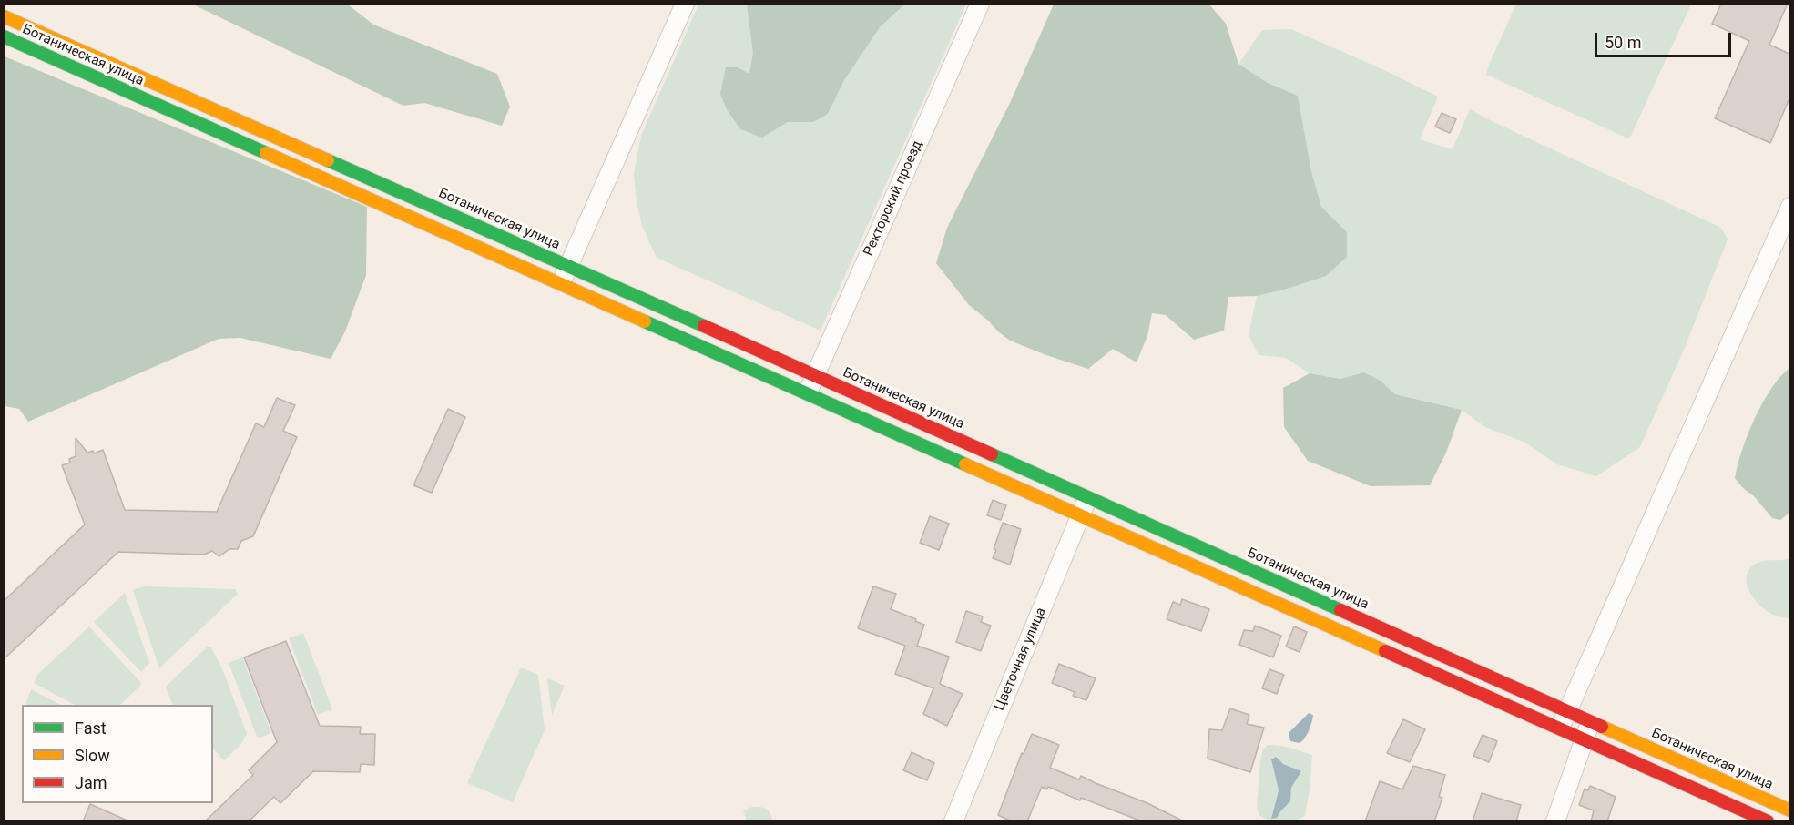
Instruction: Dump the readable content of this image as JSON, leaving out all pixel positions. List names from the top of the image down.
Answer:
{
  "streets": {
    "street": ["Ботаническая улица", "Ректорский проезд", "Цветочная улица"]
  },
  "crossings": [
    ["Ботаническая улица", "Ректорский проезд"],
    ["Ботаническая улица", "Цветочная улица"]
  ],
  "legend": ["Fast", "Slow", "Jam"],
  "scale_bar": "50 m"
}
